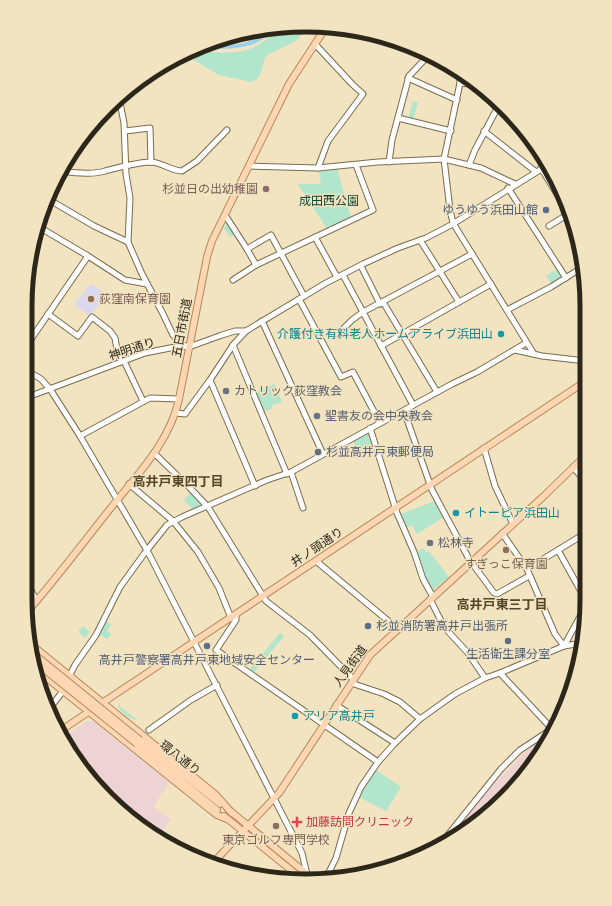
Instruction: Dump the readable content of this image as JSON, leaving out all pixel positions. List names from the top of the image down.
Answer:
{
  "streets": {
    "main road": [
      "五日市街道",
      "井ノ頭通り",
      "人見街道",
      "環八通り"
    ],
    "street": ["神明通り"]
  },
  "crossings": [
    ["五日市街道", "神明通り"],
    ["人見街道", "環八通り"]
  ],
  "districts": ["高井戸東四丁目", "高井戸東三丁目"],
  "parks": ["成田西公園"],
  "places": {
    "other": [
      "杉並日の出幼稚園",
      "ゆうゆう浜田山館",
      "荻窪南保育園",
      "介護付き有料老人ホームアライブ浜田山",
      "カトリック荻窪教会",
      "聖書友の会中央教会",
      "杉並高井戸東郵便局",
      "イトーピア浜田山",
      "松林寺",
      "すぎっこ保育園",
      "杉並消防署高井戸出張所",
      "生活衛生課分室",
      "高井戸警察署高井戸東地域安全センター",
      "アリア高井戸",
      "東京ゴルフ専門学校"
    ],
    "health": ["加藤訪問クリニック"]
  }
}
